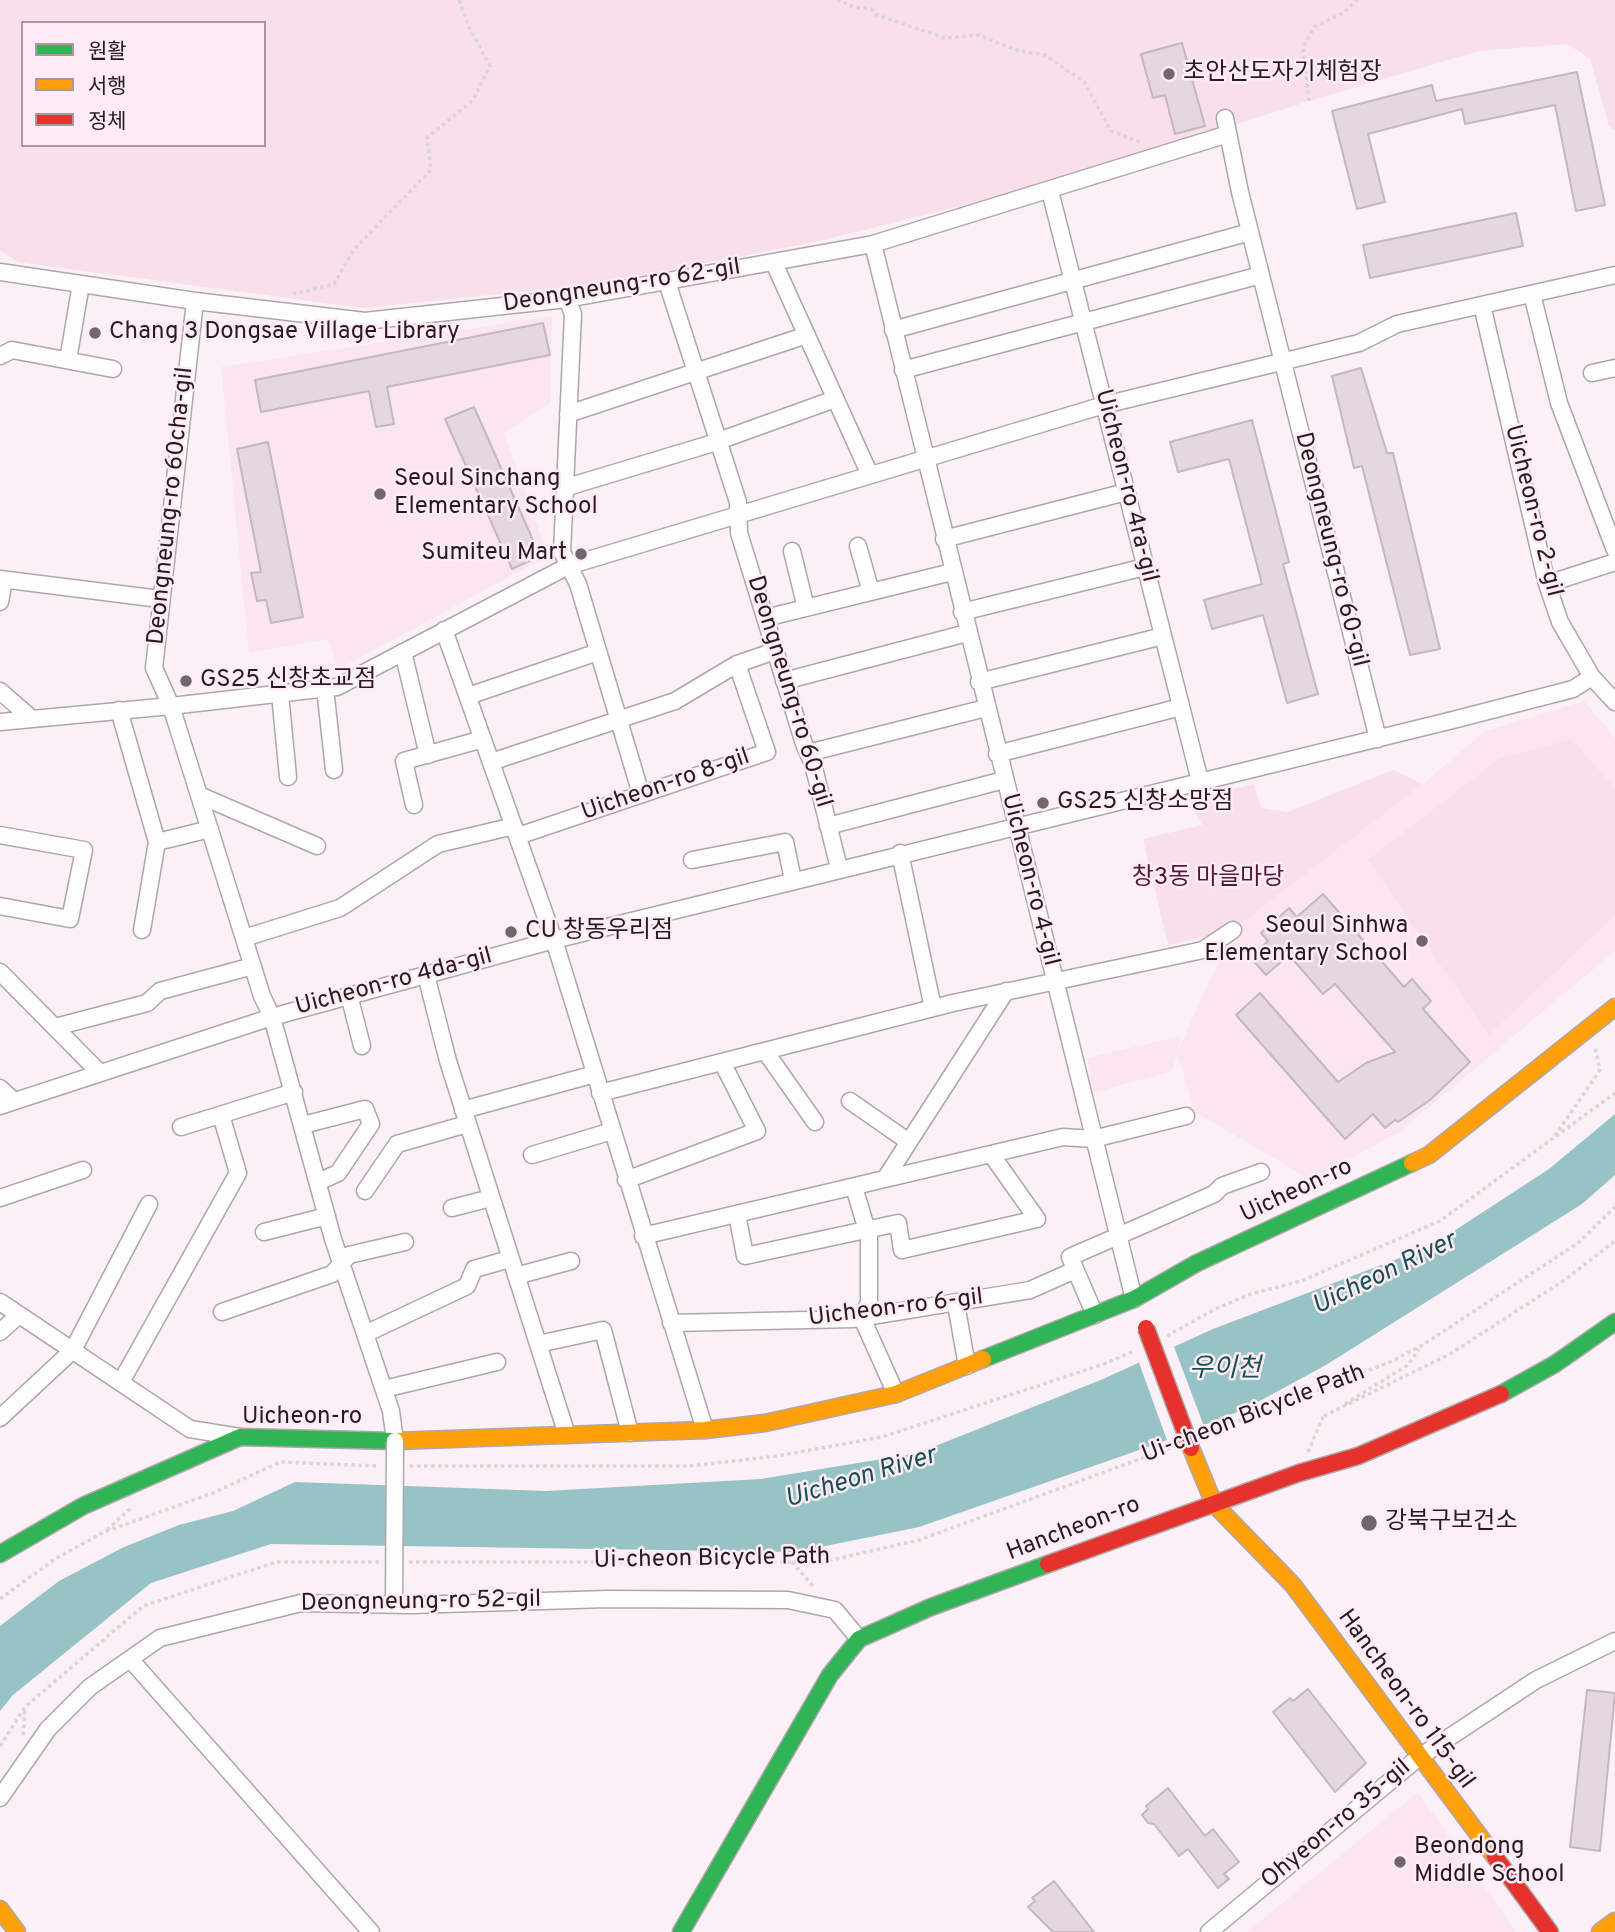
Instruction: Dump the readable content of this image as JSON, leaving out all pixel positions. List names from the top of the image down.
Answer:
{
  "streets": {
    "street": [
      "Deongneung-ro 62-gil",
      "Uicheon-ro 4ra-gil",
      "Deongneung-ro 60cha-gil",
      "Uicheon-ro 2-gil",
      "Deongneung-ro 60-gil",
      "Uicheon-ro 8-gil",
      "Uicheon-ro 4-gil",
      "Uicheon-ro 4da-gil",
      "Uicheon-ro",
      "Uicheon-ro 6-gil",
      "Hancheon-ro",
      "Deongneung-ro 52-gil",
      "Hancheon-ro 115-gil",
      "Ohyeon-ro 35-gil"
    ],
    "path": ["Ui-cheon Bicycle Path"]
  },
  "crossings": [
    ["Deongneung-ro 62-gil", "Uicheon-ro 4ra-gil"],
    ["Deongneung-ro 62-gil", "Deongneung-ro 60cha-gil"],
    ["Deongneung-ro 62-gil", "Deongneung-ro 60-gil"],
    ["Deongneung-ro 60cha-gil", "Uicheon-ro 8-gil"],
    ["Deongneung-ro 60cha-gil", "Uicheon-ro 4da-gil"],
    ["Deongneung-ro 60cha-gil", "Uicheon-ro"],
    ["Deongneung-ro 60cha-gil", "Deongneung-ro 52-gil"],
    ["Deongneung-ro 60-gil", "Uicheon-ro 4-gil"],
    ["Deongneung-ro 60-gil", "Uicheon-ro 4da-gil"],
    ["Uicheon-ro 4-gil", "Uicheon-ro 4da-gil"],
    ["Uicheon-ro 4-gil", "Uicheon-ro"],
    ["Hancheon-ro", "Hancheon-ro 115-gil"],
    ["Hancheon-ro 115-gil", "Ohyeon-ro 35-gil"]
  ],
  "water": ["Uicheon River", "우이천"],
  "parks": ["창3동 마을마당"],
  "places": [
    "초안산도자기체험장",
    "Chang 3 Dongsae Village Library",
    "Seoul Sinchang Elementary School",
    "Sumiteu Mart",
    "GS25 신창초교점",
    "GS25 신창소망점",
    "CU 창동우리점",
    "Seoul Sinhwa Elementary School",
    "강북구보건소",
    "Beondong Middle School"
  ],
  "legend": ["원활", "서행", "정체"]
}
